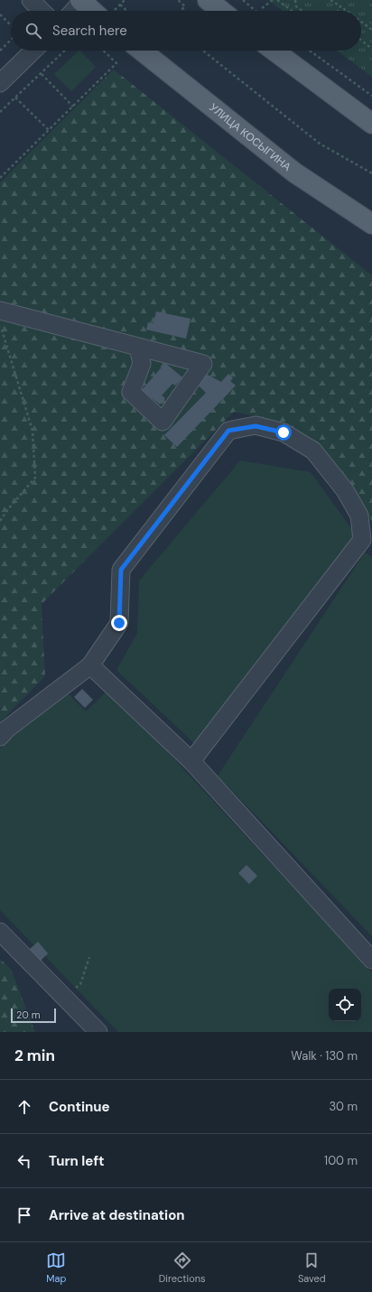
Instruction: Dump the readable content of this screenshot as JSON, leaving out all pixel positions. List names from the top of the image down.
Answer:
{
  "streets": {
    "main road": ["УЛИЦА КОСЫГИНА"]
  },
  "scale_bar": "20 m",
  "page": {
    "search": "Search here",
    "scale": "20 m",
    "heading": ["2 min", "Walk · 130 m"],
    "list": [
      ["Continue", "30 m"],
      ["Turn left", "100 m"],
      "Arrive at destination"
    ],
    "nav": ["Map", "Directions", "Saved"]
  }
}
